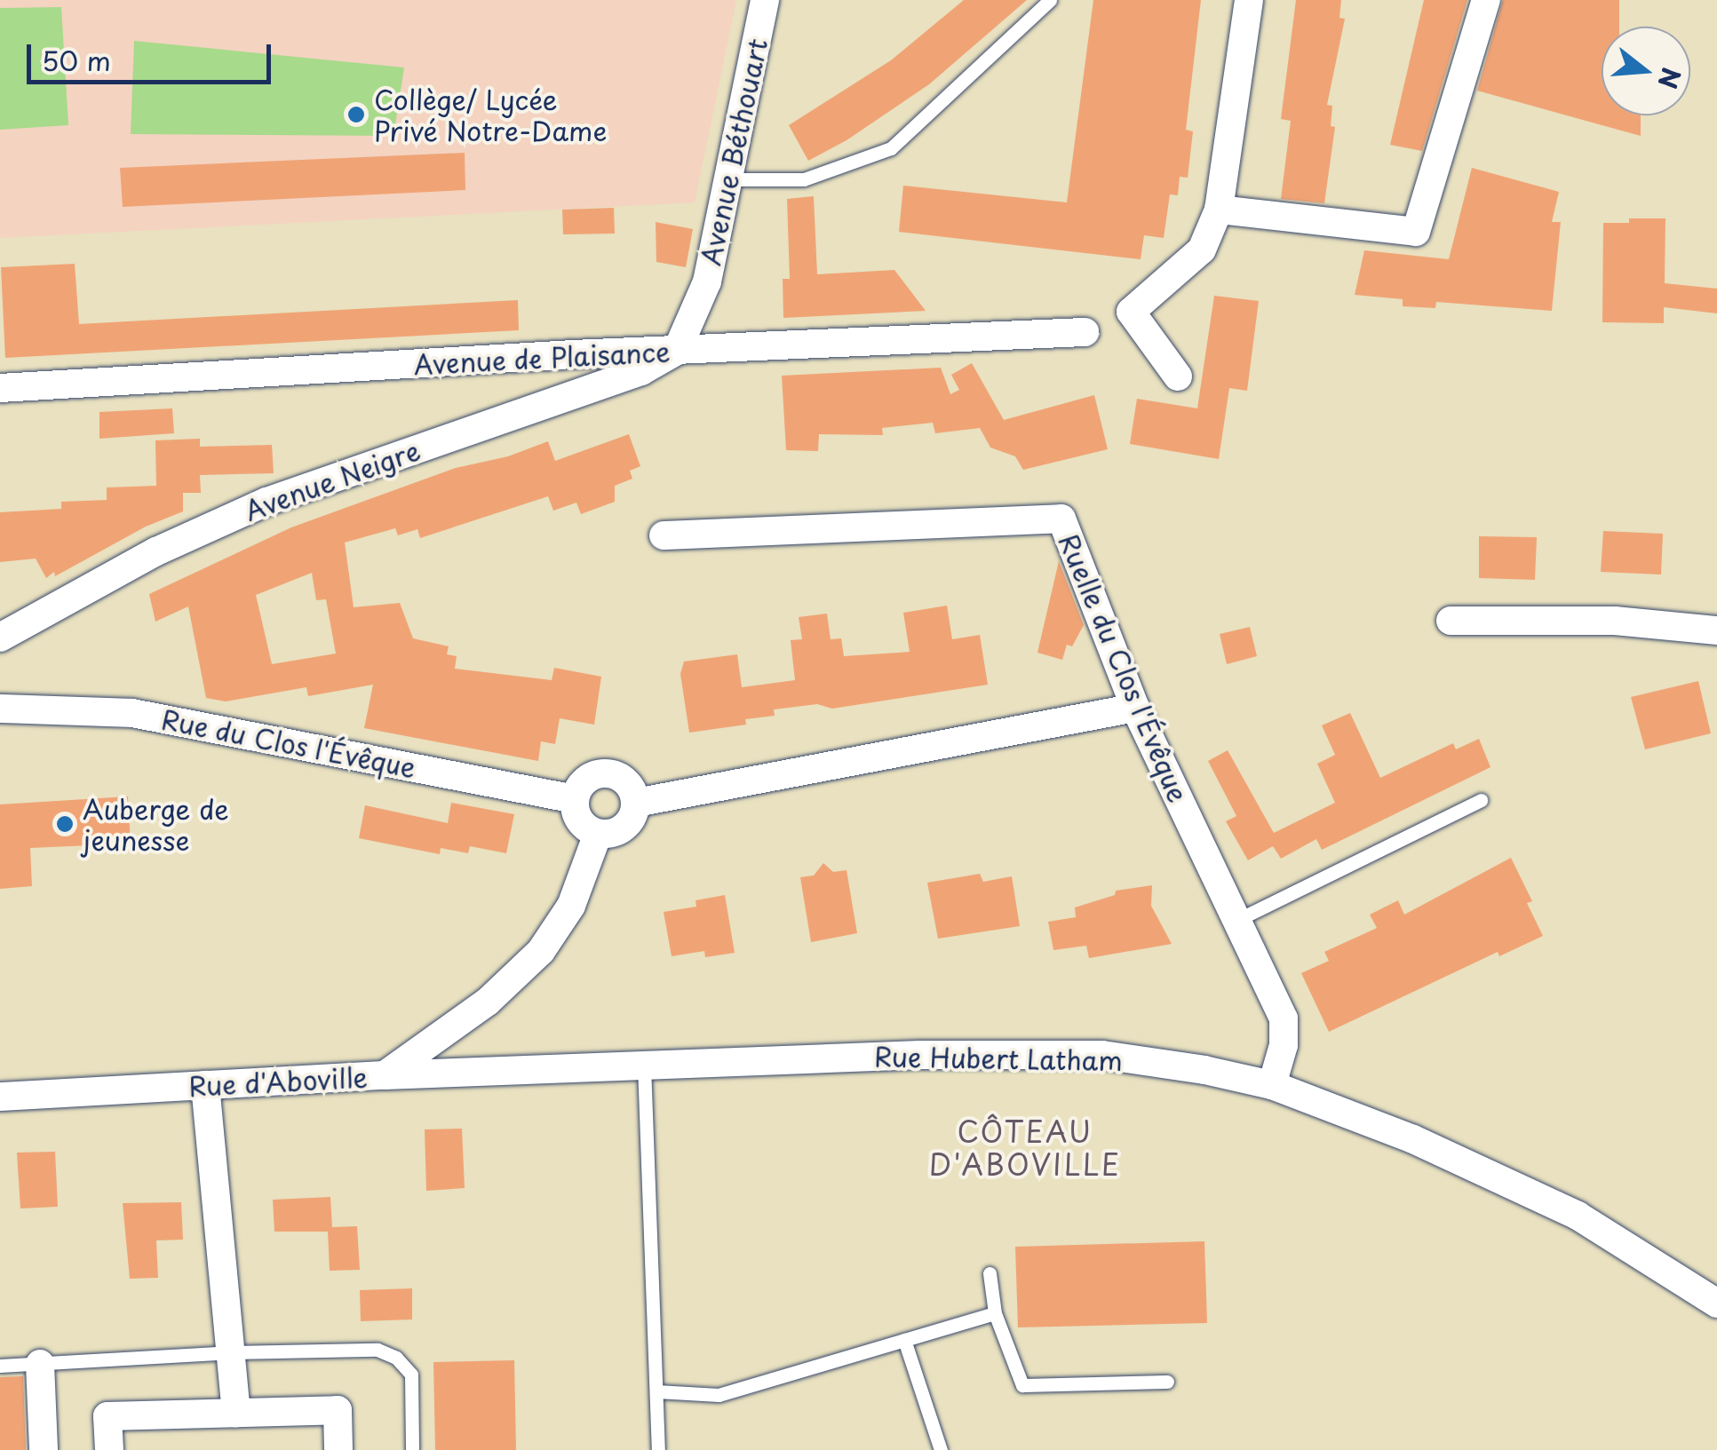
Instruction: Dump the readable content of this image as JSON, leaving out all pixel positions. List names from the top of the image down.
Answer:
{
  "streets": {
    "street": [
      "Avenue Béthouart",
      "Avenue de Plaisance",
      "Avenue Neigre",
      "Ruelle du Clos l'Évêque",
      "Rue du Clos l'Évêque",
      "Rue Hubert Latham",
      "Rue d'Aboville"
    ]
  },
  "crossings": [
    ["Avenue Béthouart", "Avenue de Plaisance"],
    ["Avenue Béthouart", "Avenue Neigre"],
    ["Avenue de Plaisance", "Avenue Neigre"],
    ["Ruelle du Clos l'Évêque", "Rue Hubert Latham"],
    ["Rue du Clos l'Évêque", "Rue d'Aboville"],
    ["Rue Hubert Latham", "Rue d'Aboville"]
  ],
  "districts": ["CÔTEAU D'ABOVILLE"],
  "places": ["Collège/ Lycée Privé Notre-Dame", "Auberge de jeunesse"],
  "scale_bar": "50 m",
  "north": "right"
}
